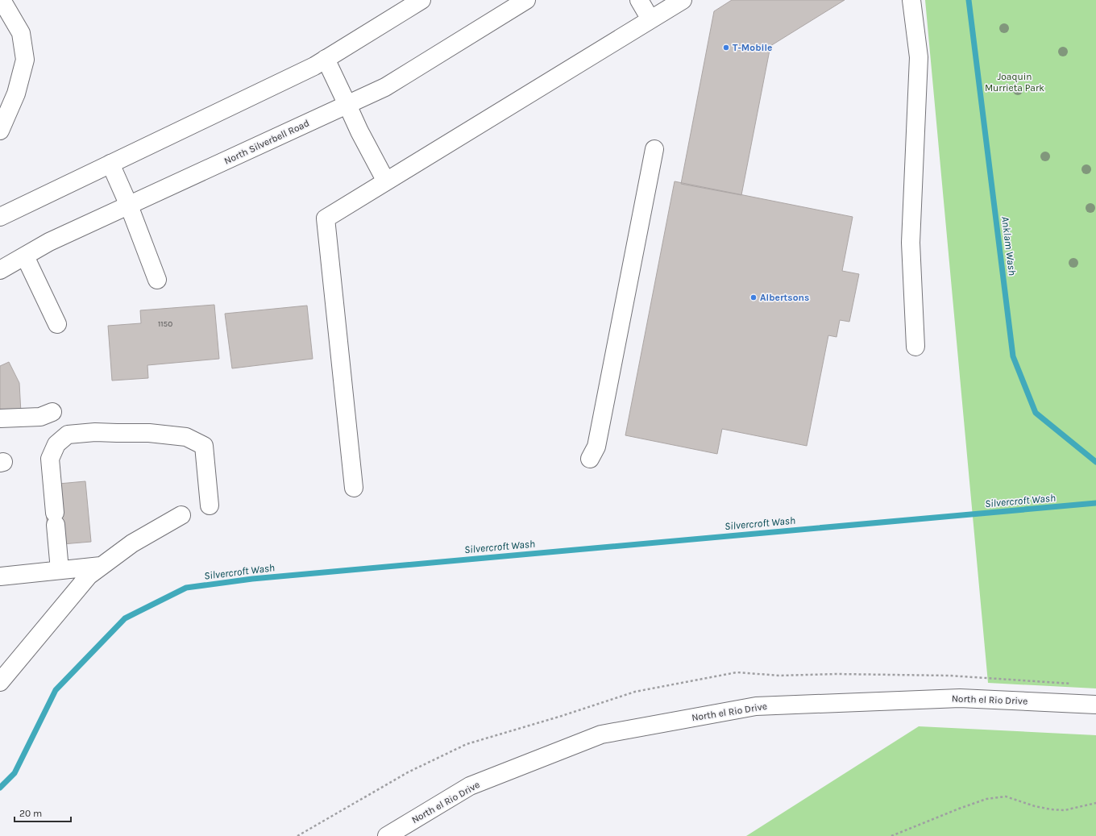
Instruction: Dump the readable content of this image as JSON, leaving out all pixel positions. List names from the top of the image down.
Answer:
{
  "streets": {
    "main road": ["North Silverbell Road", "North el Rio Drive"]
  },
  "water": ["Anklam Wash", "Silvercroft Wash"],
  "parks": ["Joaquin Murrieta Park"],
  "places": ["T-Mobile", "Albertsons"],
  "house_numbers": ["1150"],
  "scale_bar": "20 m"
}
